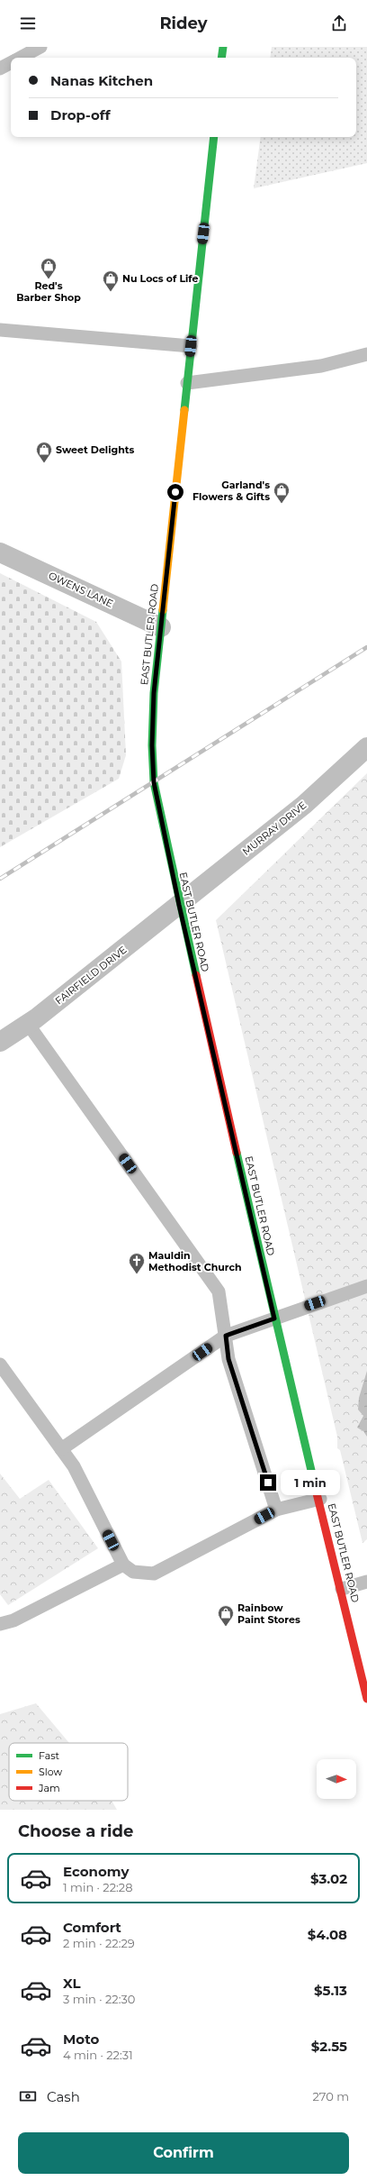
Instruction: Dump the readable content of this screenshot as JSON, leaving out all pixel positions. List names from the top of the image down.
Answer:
{
  "streets": {
    "main road": ["EAST BUTLER ROAD"],
    "street": ["OWENS LANE", "MURRAY DRIVE", "FAIRFIELD DRIVE"]
  },
  "crossings": [
    ["OWENS LANE", "EAST BUTLER ROAD"],
    ["EAST BUTLER ROAD", "MURRAY DRIVE"],
    ["EAST BUTLER ROAD", "FAIRFIELD DRIVE"],
    ["MURRAY DRIVE", "FAIRFIELD DRIVE"]
  ],
  "places": {
    "shop": [
      "Red's Barber Shop",
      "Nu Locs of Life",
      "Sweet Delights",
      "Garland's Flowers & Gifts",
      "Rainbow Paint Stores"
    ],
    "church": ["Mauldin Methodist Church"]
  },
  "legend": ["Fast", "Slow", "Jam"],
  "north": "right",
  "page": {
    "header": "Ridey",
    "banner": ["Nanas Kitchen", "Drop-off"],
    "bubble": "1 min",
    "heading": "Choose a ride",
    "list": [
      {
        "name": "Economy",
        "note": "1 min · 22:28",
        "value": "$3.02"
      },
      {
        "name": "Comfort",
        "note": "2 min · 22:29",
        "value": "$4.08"
      },
      {
        "name": "XL",
        "note": "3 min · 22:30",
        "value": "$5.13"
      },
      {
        "name": "Moto",
        "note": "4 min · 22:31",
        "value": "$2.55"
      }
    ],
    "pay": ["Cash", "270 m"],
    "buttons": "Confirm"
  }
}
